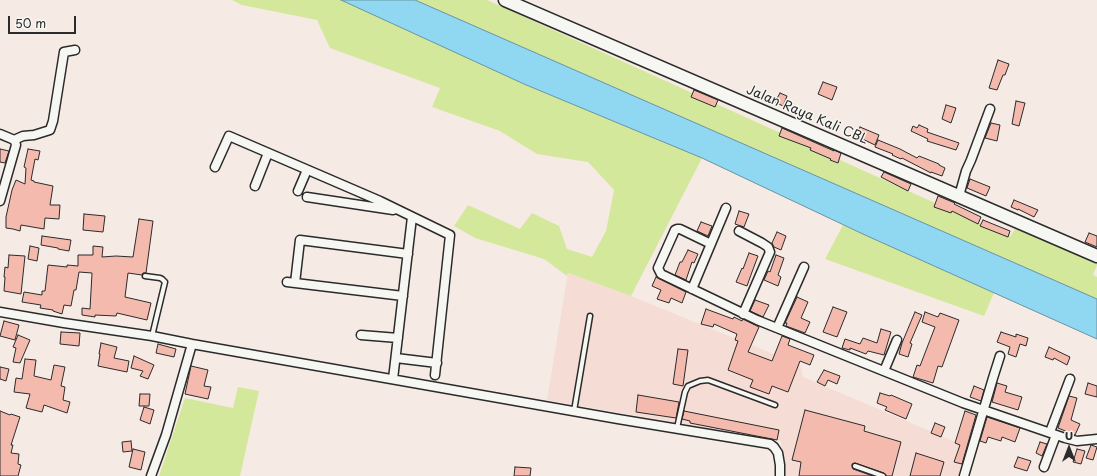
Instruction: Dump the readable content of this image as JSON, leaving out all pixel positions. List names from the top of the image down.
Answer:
{
  "streets": {
    "main road": ["Jalan Raya Kali CBL"]
  },
  "scale_bar": "50 m",
  "north": "top"
}
